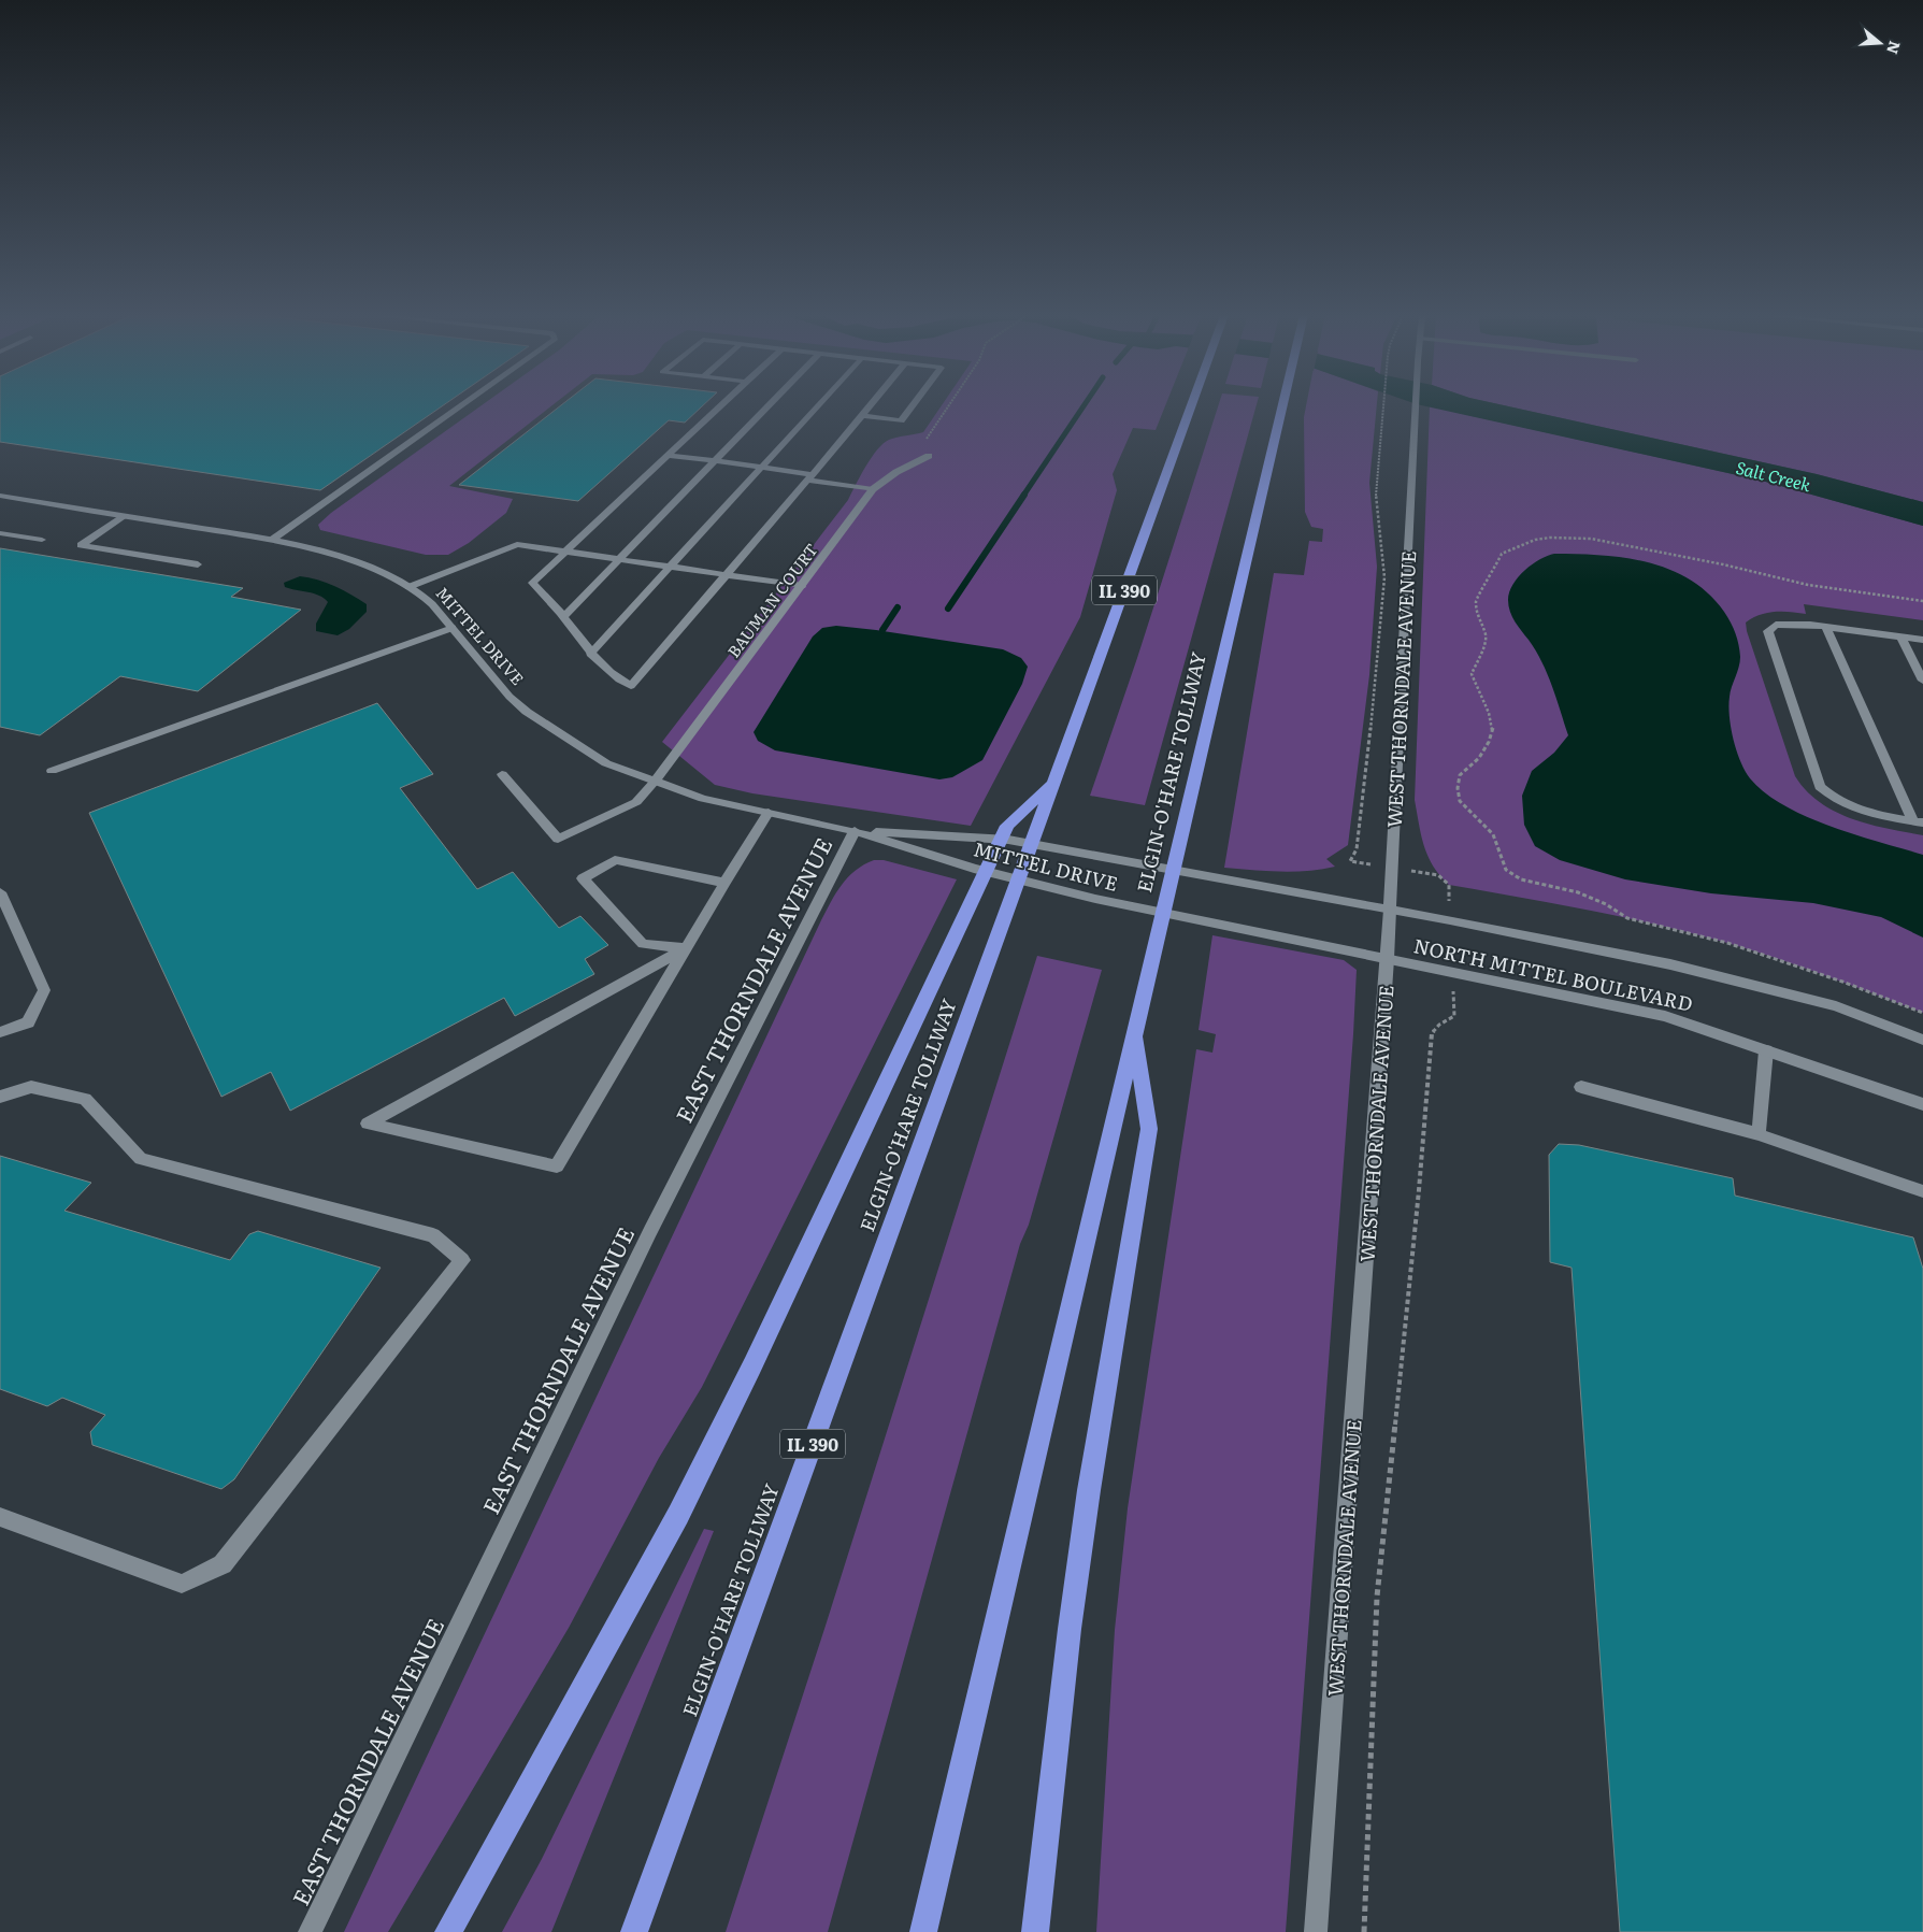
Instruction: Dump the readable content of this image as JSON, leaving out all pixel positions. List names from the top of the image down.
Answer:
{
  "streets": {
    "highway": ["IL 390", "ELGIN-O'HARE TOLLWAY"],
    "street": [
      "BAUMAN COURT",
      "MITTEL DRIVE",
      "WEST THORNDALE AVENUE",
      "NORTH MITTEL BOULEVARD",
      "EAST THORNDALE AVENUE"
    ]
  },
  "crossings": [
    ["BAUMAN COURT", "MITTEL DRIVE"],
    ["MITTEL DRIVE", "WEST THORNDALE AVENUE"],
    ["MITTEL DRIVE", "NORTH MITTEL BOULEVARD"],
    ["MITTEL DRIVE", "EAST THORNDALE AVENUE"],
    ["WEST THORNDALE AVENUE", "NORTH MITTEL BOULEVARD"]
  ],
  "water": ["Salt Creek"],
  "north": "right"
}
